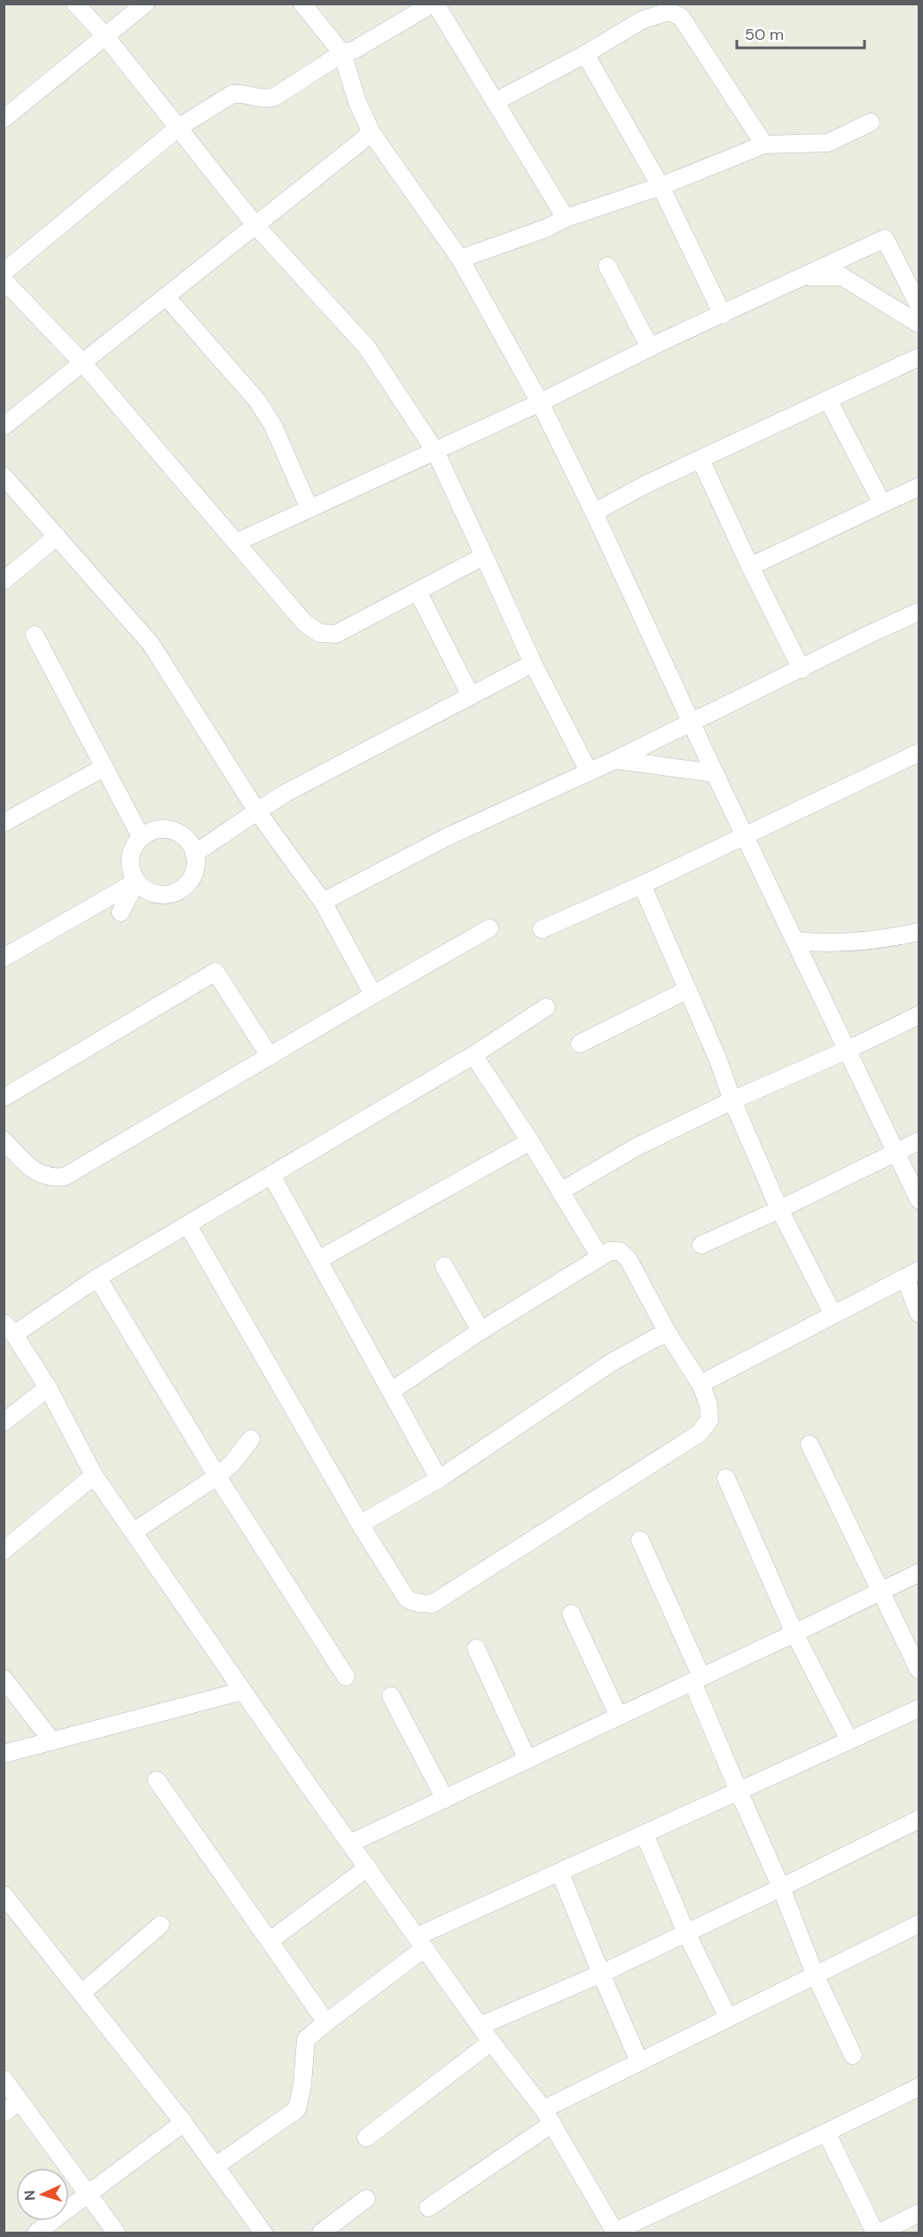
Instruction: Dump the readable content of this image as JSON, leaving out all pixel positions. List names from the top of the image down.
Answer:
{
  "scale_bar": "50 m",
  "north": "left"
}
